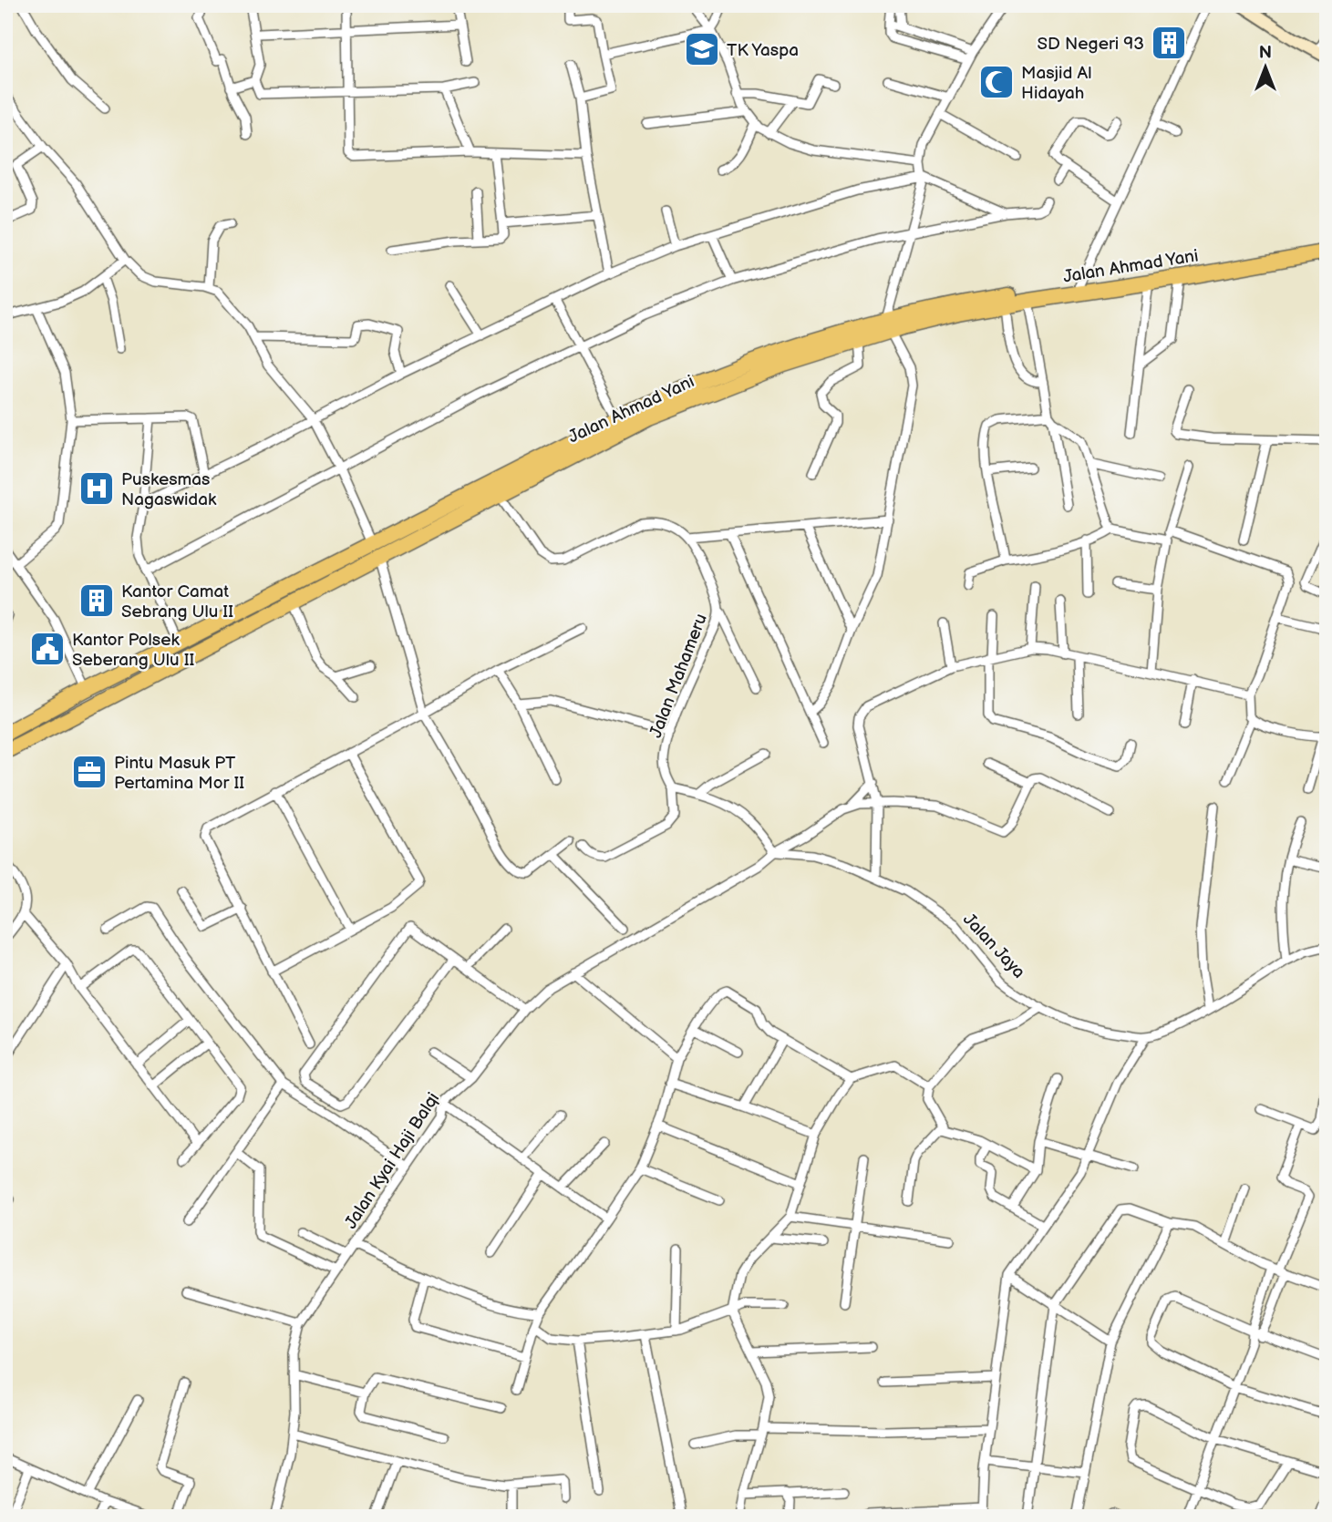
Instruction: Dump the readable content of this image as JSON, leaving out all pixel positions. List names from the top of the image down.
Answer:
{
  "streets": {
    "highway": ["Jalan Ahmad Yani"],
    "street": ["Jalan Mahameru", "Jalan Jaya", "Jalan Kyai Haji Balqi"]
  },
  "crossings": [
    ["Jalan Jaya", "Jalan Kyai Haji Balqi"]
  ],
  "places": {
    "building": ["SD Negeri 93", "Kantor Camat Sebrang Ulu II"],
    "school or university": ["TK Yaspa"],
    "mosque": ["Masjid Al Hidayah"],
    "hospital": ["Puskesmas Nagaswidak"],
    "public building": ["Kantor Polsek Seberang Ulu II"],
    "office": ["Pintu Masuk PT Pertamina Mor II"]
  },
  "north": "top"
}
